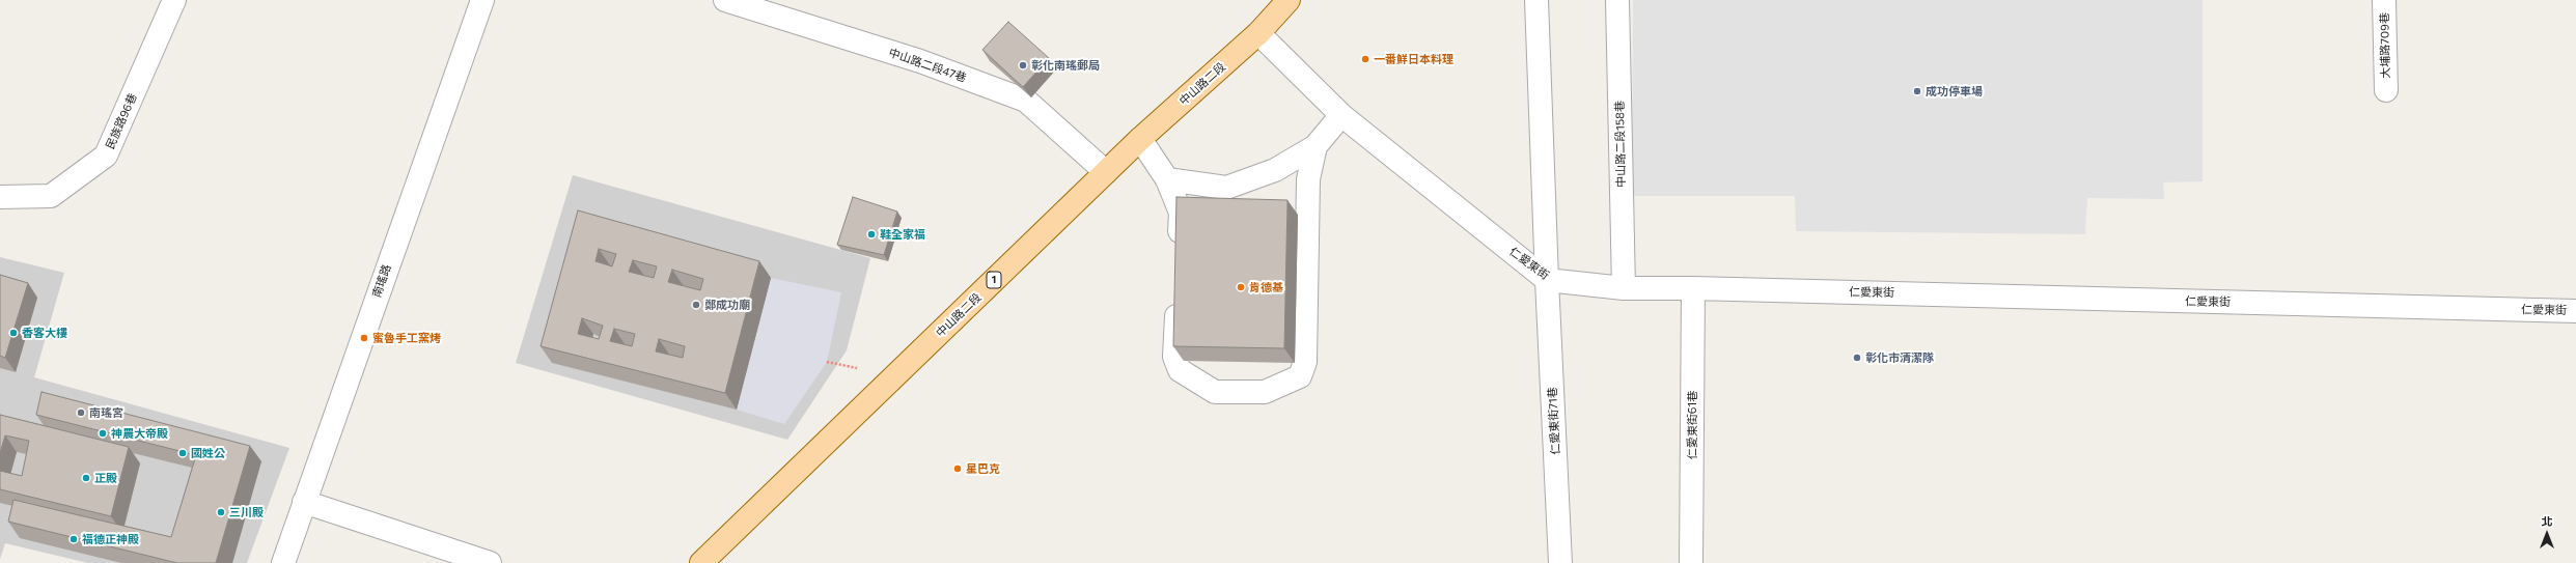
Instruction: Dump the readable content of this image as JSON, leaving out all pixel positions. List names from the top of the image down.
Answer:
{
  "streets": {
    "main road": ["中山路二段", "1"],
    "street": [
      "大埔路709巷",
      "中山路二段47巷",
      "民族路96巷",
      "中山路二段158巷",
      "仁愛東街",
      "南瑤路",
      "仁愛東街71巷",
      "仁愛東街61巷"
    ]
  },
  "crossings": [
    ["中山路二段47巷", "中山路二段"],
    ["中山路二段", "仁愛東街"],
    ["中山路二段158巷", "仁愛東街"],
    ["仁愛東街", "仁愛東街71巷"],
    ["仁愛東街", "仁愛東街61巷"]
  ],
  "places": [
    "一番鮮日本料理",
    "彰化南瑤郵局",
    "成功停車場",
    "鞋全家福",
    "肯德基",
    "鄭成功廟",
    "香客大樓",
    "蜜魯手工窯烤",
    "彰化市清潔隊",
    "南瑤宮",
    "神農大帝殿",
    "國姓公",
    "星巴克",
    "正殿",
    "三川殿",
    "福德正神殿"
  ],
  "north": "top"
}
